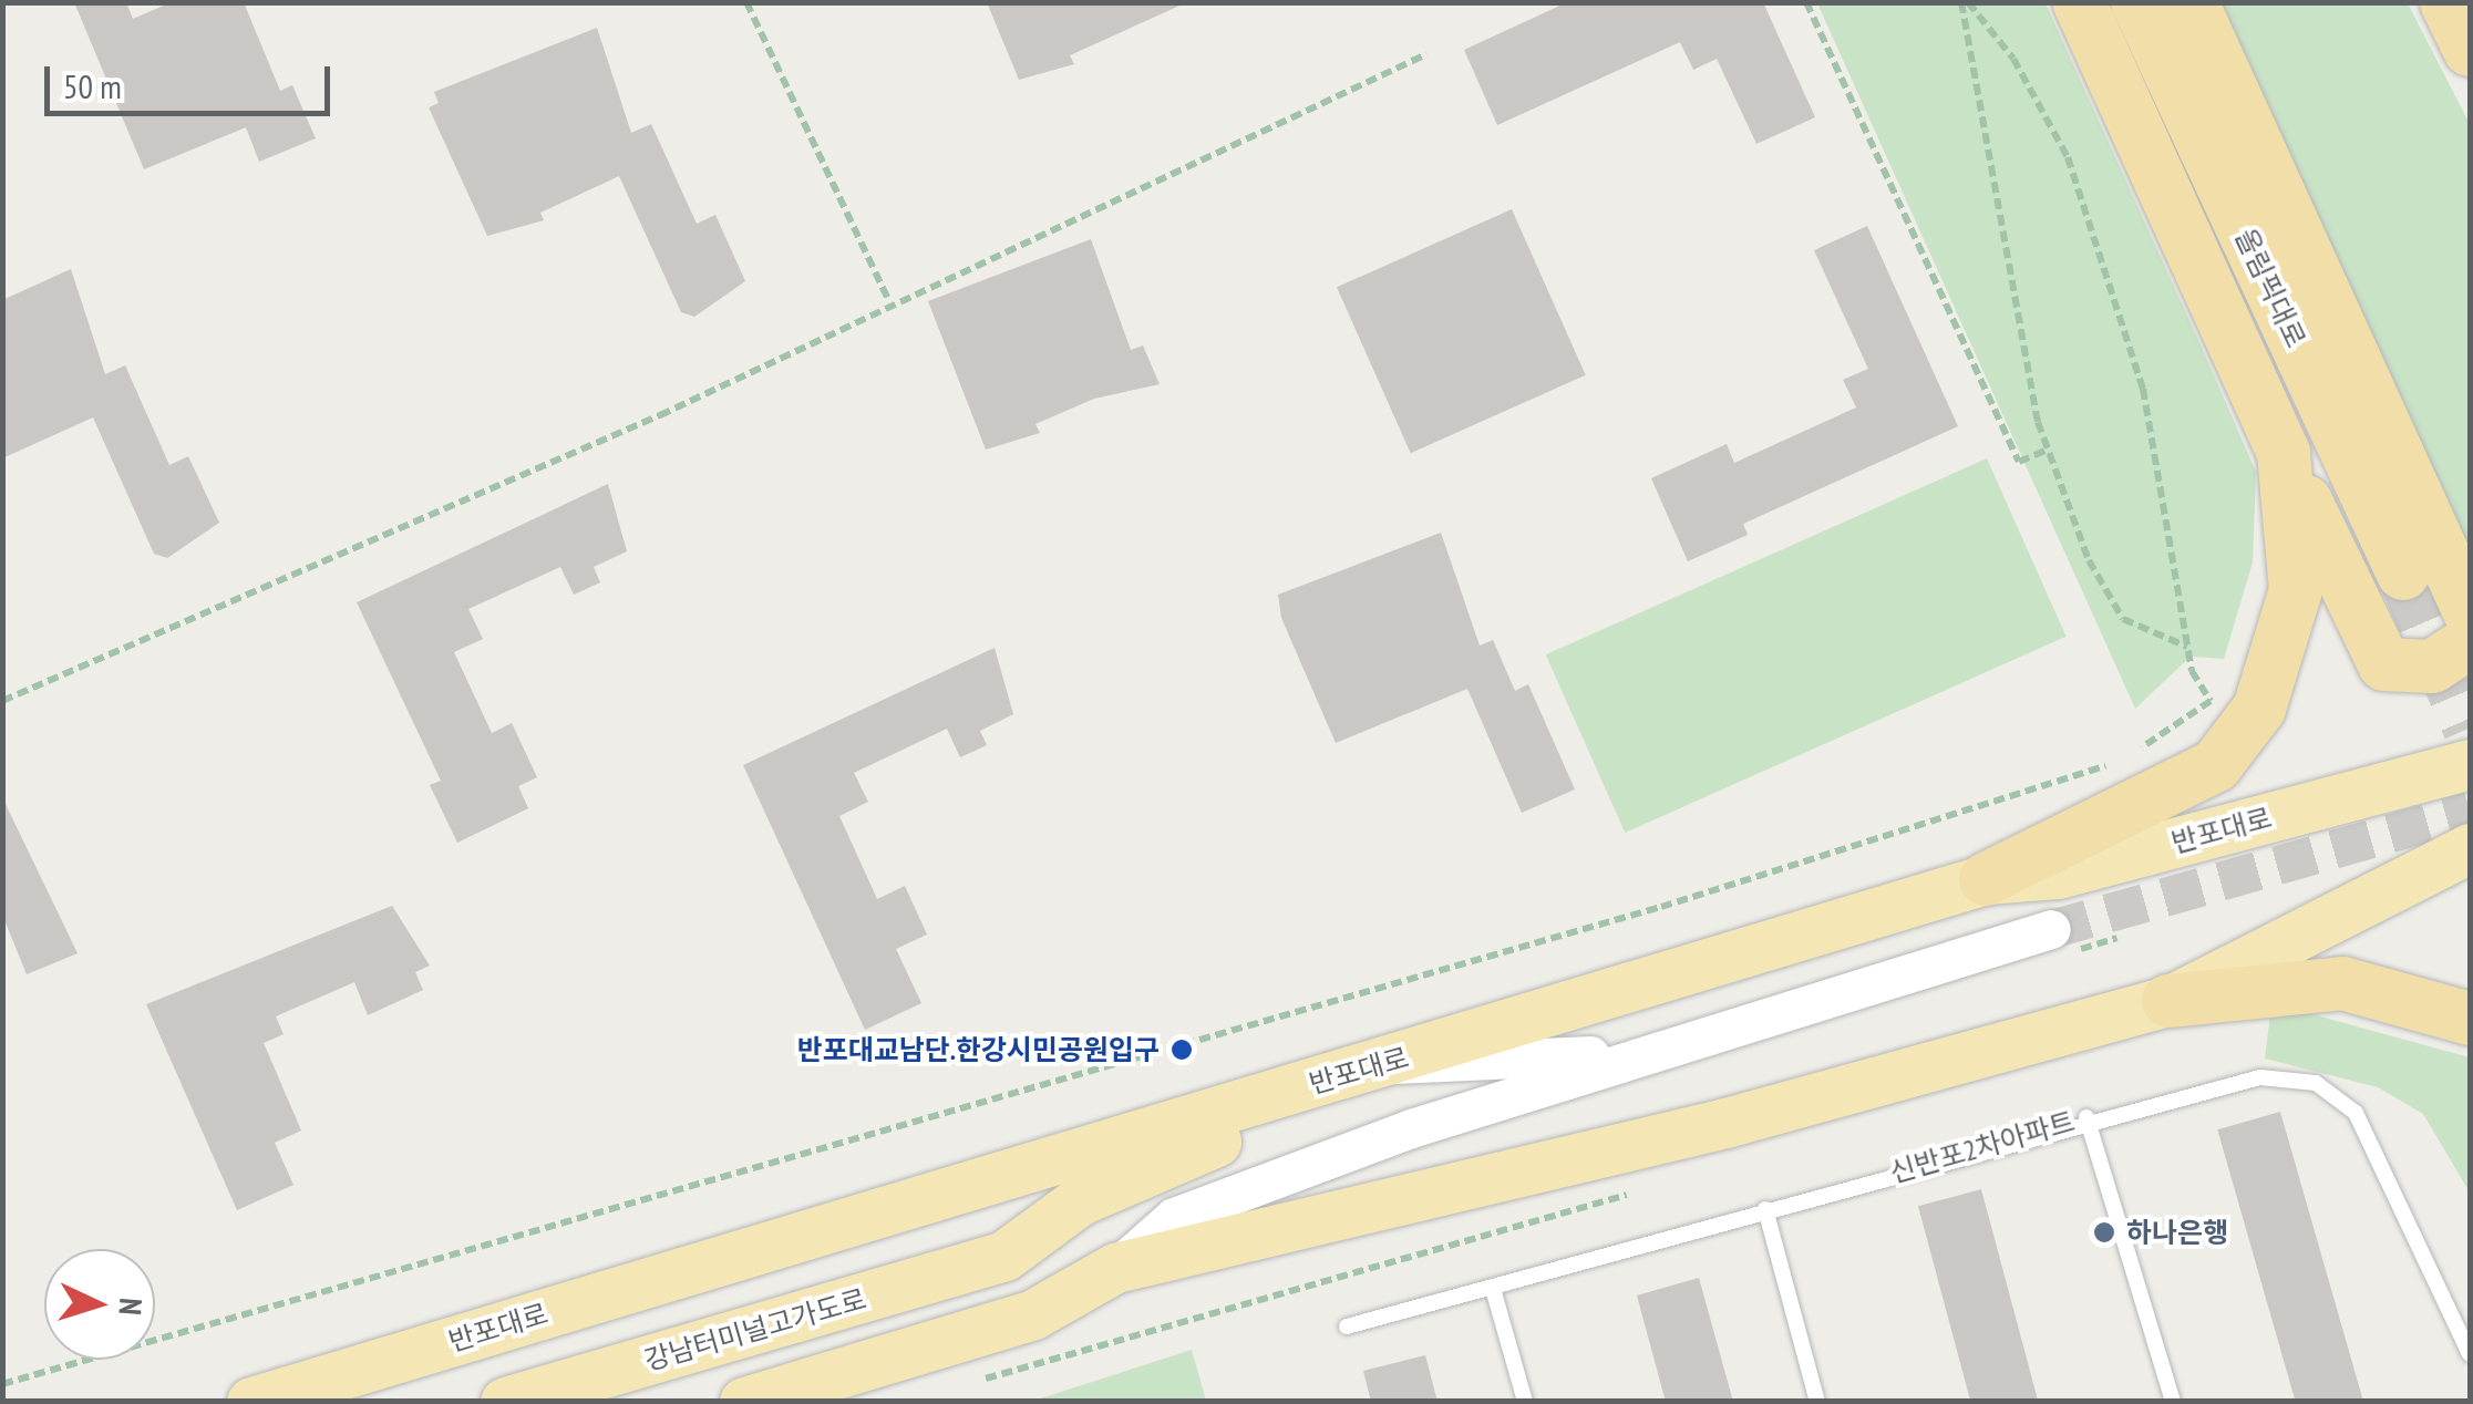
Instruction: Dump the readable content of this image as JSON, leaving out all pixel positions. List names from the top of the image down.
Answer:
{
  "streets": {
    "highway": ["올림픽대로"],
    "main road": ["반포대로", "강남터미널고가도로"],
    "lane": ["신반포2차아파트"]
  },
  "places": ["반포대교남단.한강시민공원입구", "하나은행"],
  "scale_bar": "50 m",
  "north": "right"
}
